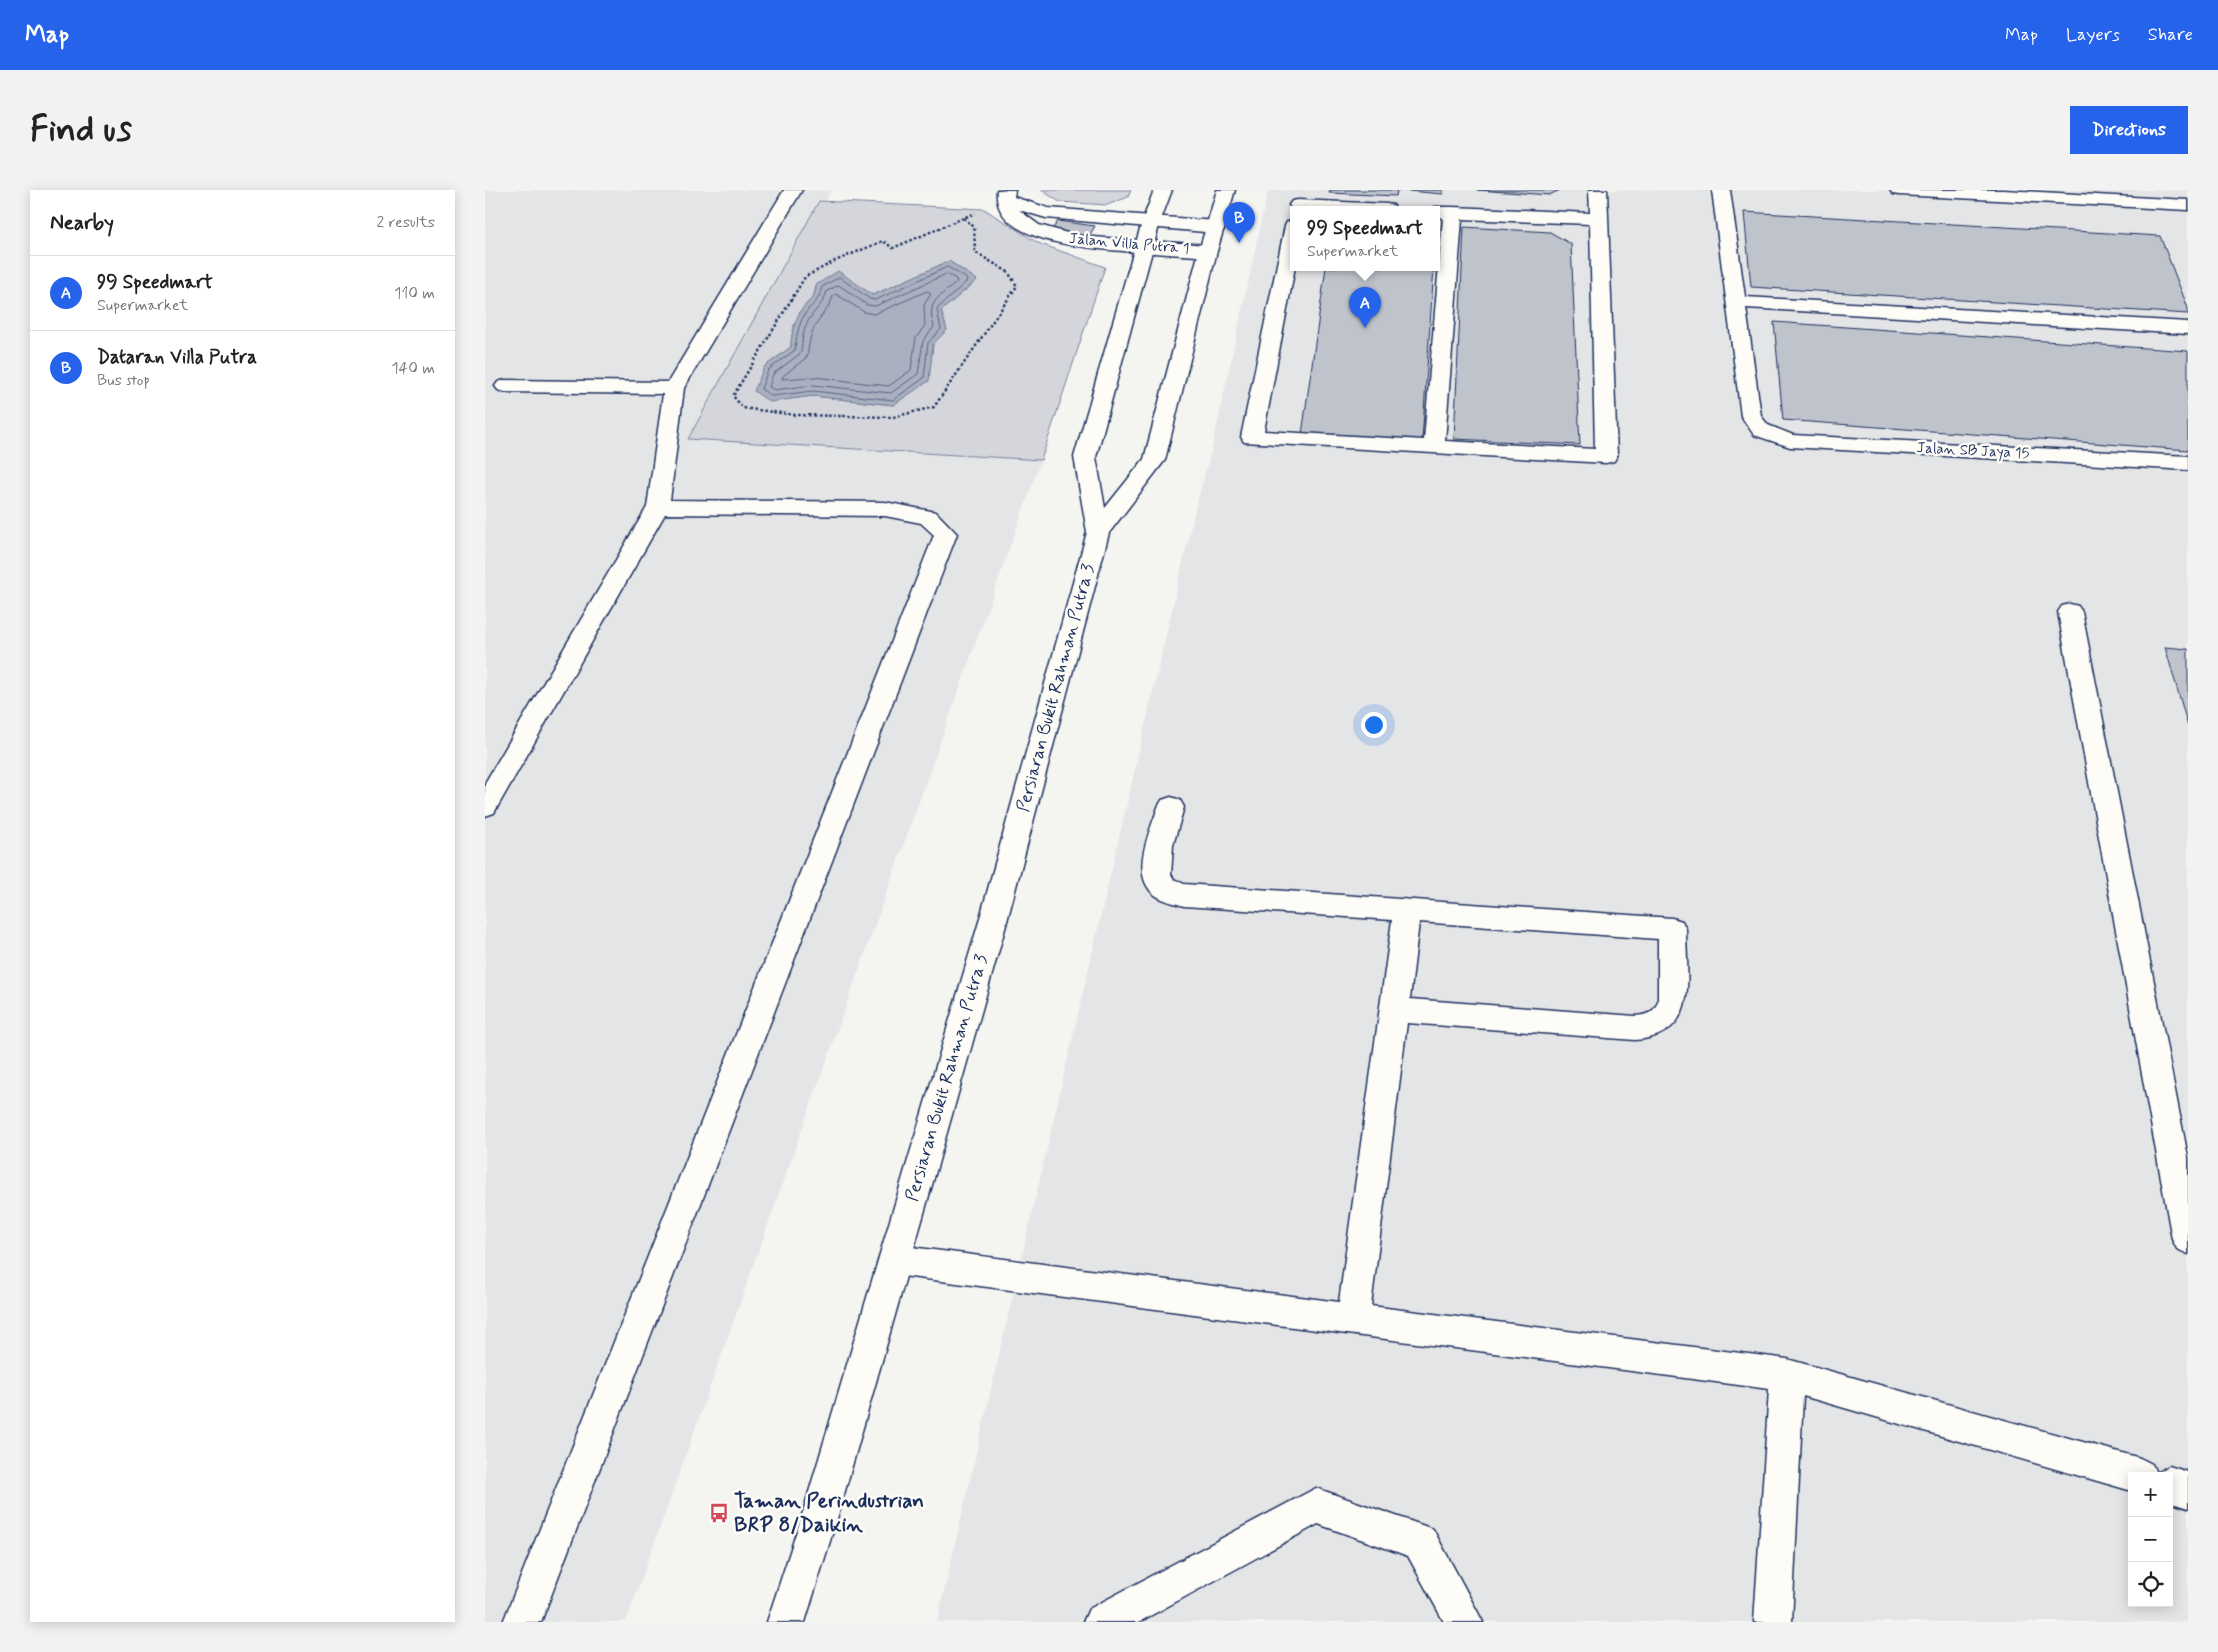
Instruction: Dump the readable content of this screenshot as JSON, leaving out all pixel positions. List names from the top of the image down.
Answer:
{
  "streets": {
    "street": ["Jalan Villa Putra 1", "Jalan SB Jaya 15", "Persiaran Bukit Rahman Putra 3"]
  },
  "crossings": [
    ["Jalan Villa Putra 1", "Persiaran Bukit Rahman Putra 3"]
  ],
  "places": {
    "bus stop": ["Taman Perindustrian BRP 8/Daikin"]
  },
  "page": {
    "header": "Map",
    "nav": ["Map", "Layers", "Share"],
    "buttons": "Directions",
    "title": "Find us",
    "heading": ["Nearby", "2 results"],
    "pins": ["B", "A"],
    "popup": ["99 Speedmart", "Supermarket"],
    "list": [
      {
        "mark": "A",
        "name": "99 Speedmart",
        "note": "Supermarket",
        "value": "110 m"
      },
      {
        "mark": "B",
        "name": "Dataran Villa Putra",
        "note": "Bus stop",
        "value": "140 m"
      }
    ],
    "map_buttons": ["+", "−"]
  }
}
